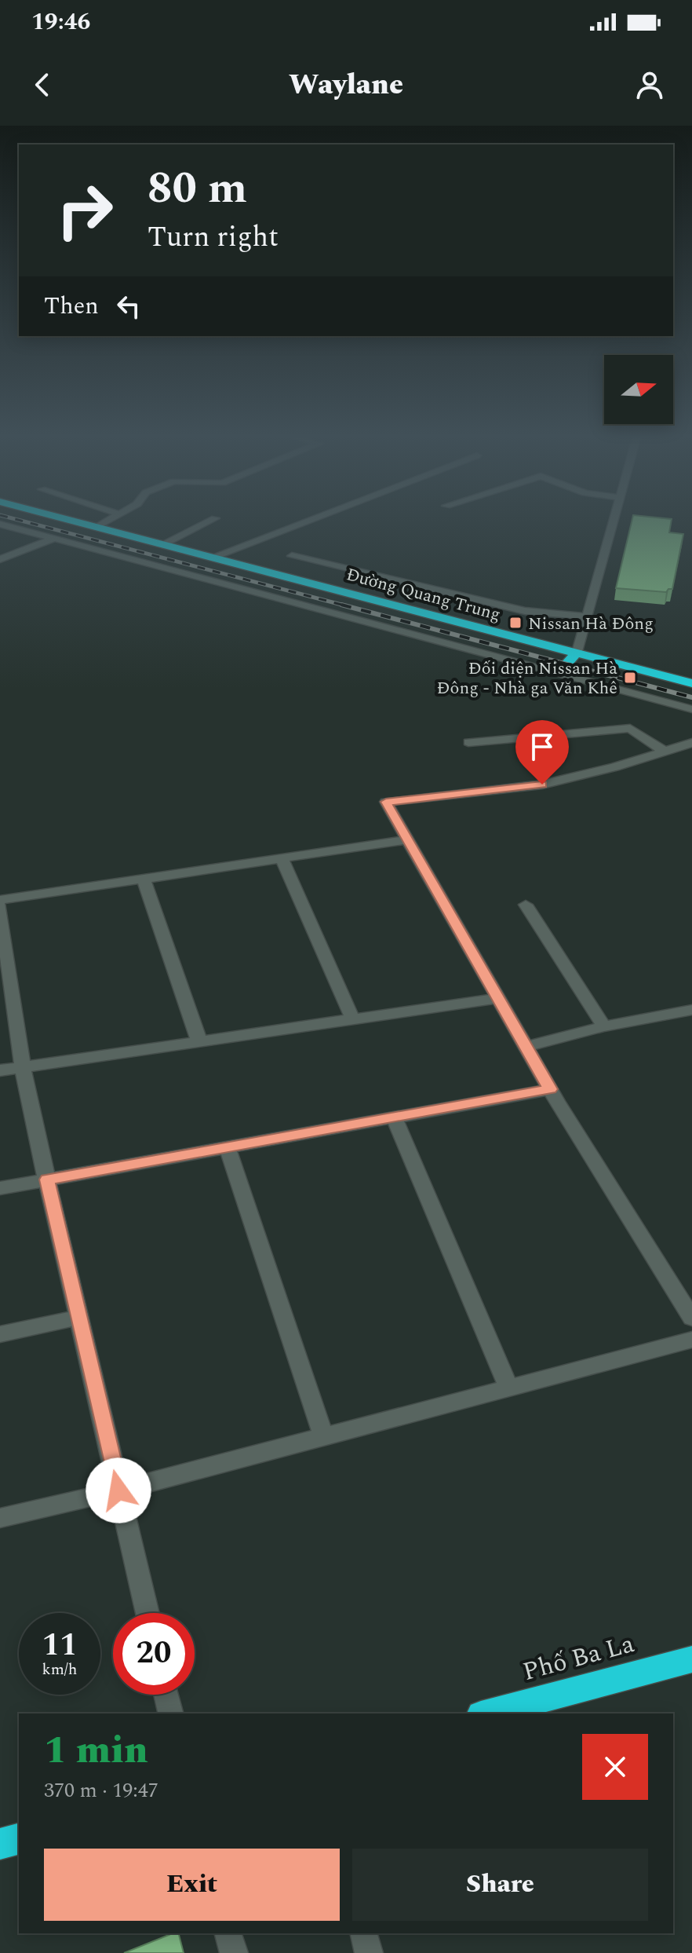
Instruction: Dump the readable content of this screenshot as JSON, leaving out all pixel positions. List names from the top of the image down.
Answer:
{
  "streets": {
    "highway": ["Đường Quang Trung", "Phố Ba La"]
  },
  "places": {
    "transit": ["Nissan Hà Đông", "Đối diện Nissan Hà Đông - Nhà ga Văn Khê"]
  },
  "north": "right",
  "page": {
    "status": "19:46",
    "header": "Waylane",
    "turn": ["80 m", "Turn right"],
    "then": "Then",
    "speed": "11 km/h",
    "limit": "20",
    "heading": ["1 min", "370 m · 19:47"],
    "buttons": ["Exit", "Share"]
  }
}
